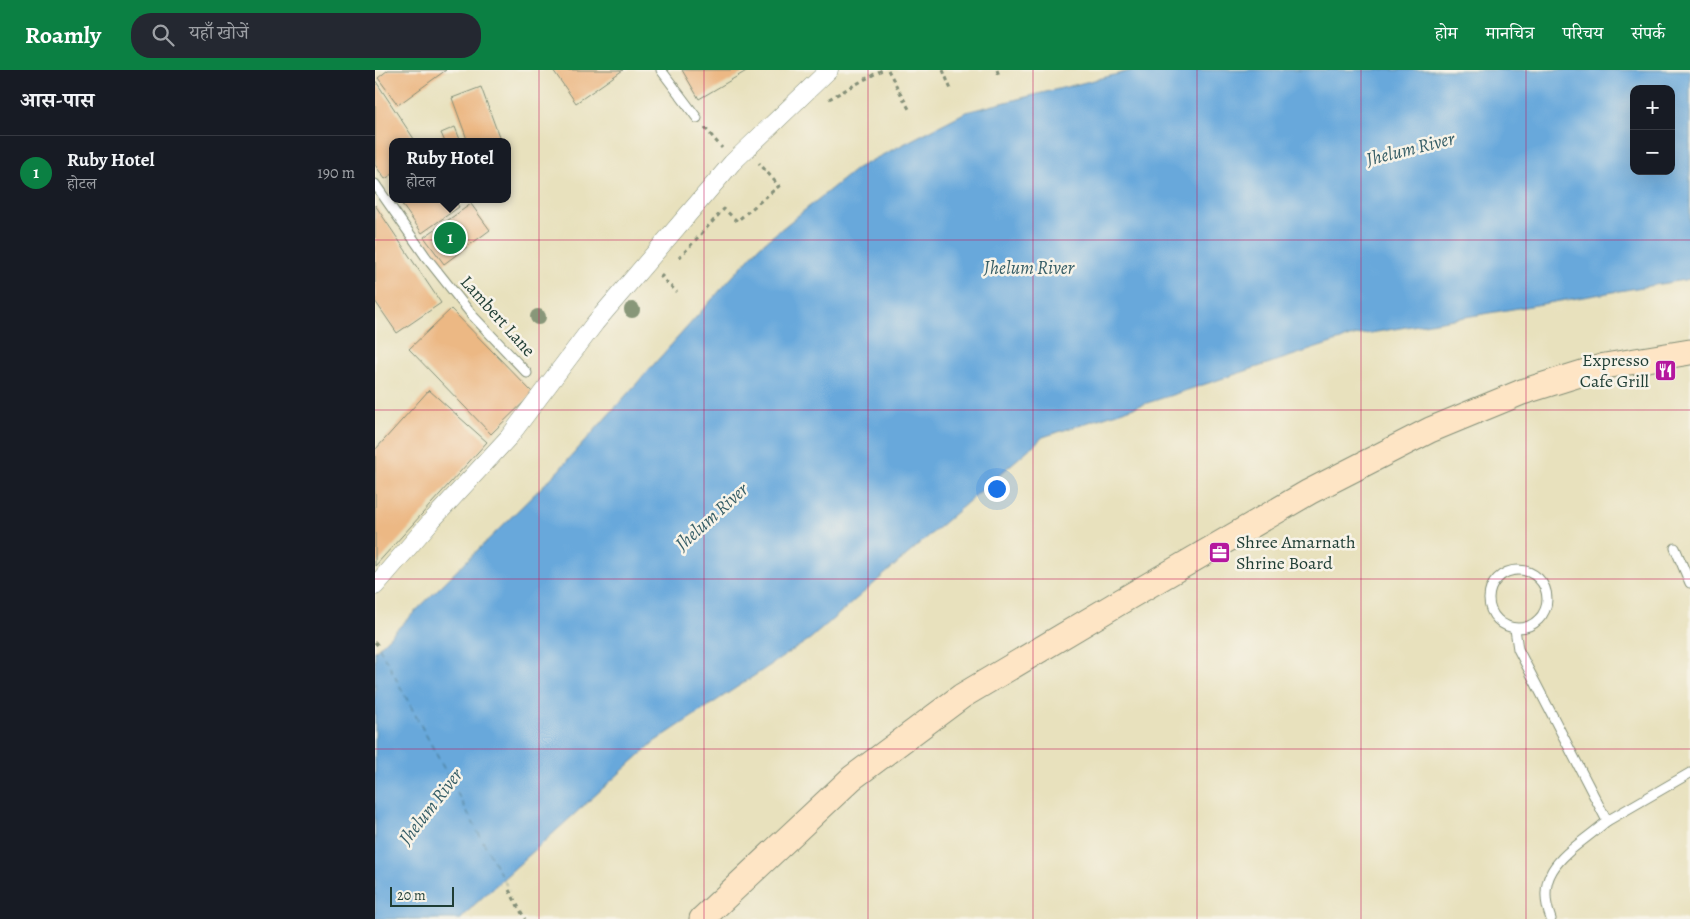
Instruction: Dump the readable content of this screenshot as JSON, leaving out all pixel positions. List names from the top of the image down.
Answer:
{
  "streets": {
    "lane": ["Lambert Lane"]
  },
  "water": ["Jhelum River"],
  "places": {
    "restaurant": ["Expresso Cafe Grill"],
    "office": ["Shree Amarnath Shrine Board"]
  },
  "scale_bar": "20 m",
  "page": {
    "header": "Roamly",
    "search": "यहाँ खोजें",
    "nav": [
      "होम",
      "मानचित्र",
      "परिचय",
      "संपर्क"
    ],
    "heading": "आस-पास",
    "map_buttons": ["+", "−"],
    "list": [
      {
        "mark": "1",
        "name": "Ruby Hotel",
        "note": "होटल",
        "value": "190 m"
      }
    ],
    "popup": ["Ruby Hotel", "होटल"],
    "pins": "1",
    "scale": "20 m"
  }
}
